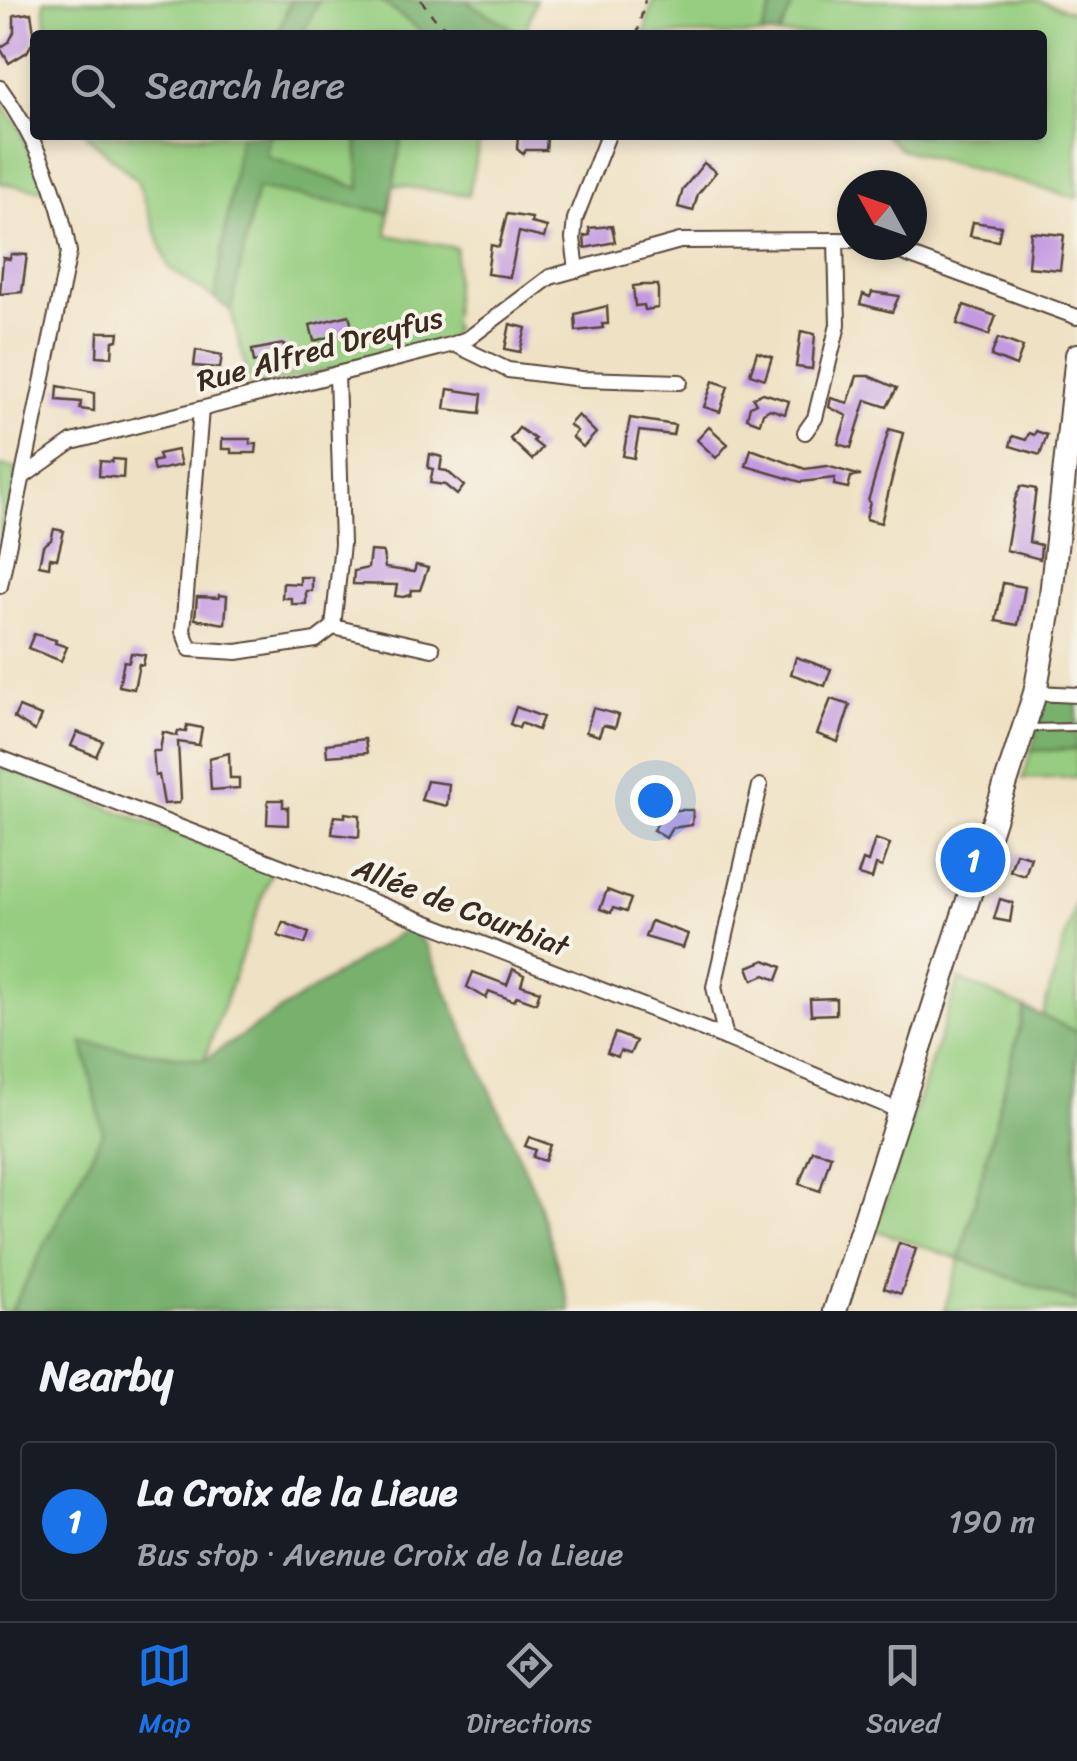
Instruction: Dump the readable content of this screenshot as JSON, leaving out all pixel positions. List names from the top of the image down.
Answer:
{
  "streets": {
    "street": ["Rue Alfred Dreyfus", "Allée de Courbiat"]
  },
  "north": "top left",
  "page": {
    "search": "Search here",
    "pins": "1",
    "heading": "Nearby",
    "list": [
      {
        "mark": "1",
        "name": "La Croix de la Lieue",
        "note": "Bus stop · Avenue Croix de la Lieue",
        "value": "190 m"
      }
    ],
    "nav": ["Map", "Directions", "Saved"]
  }
}
